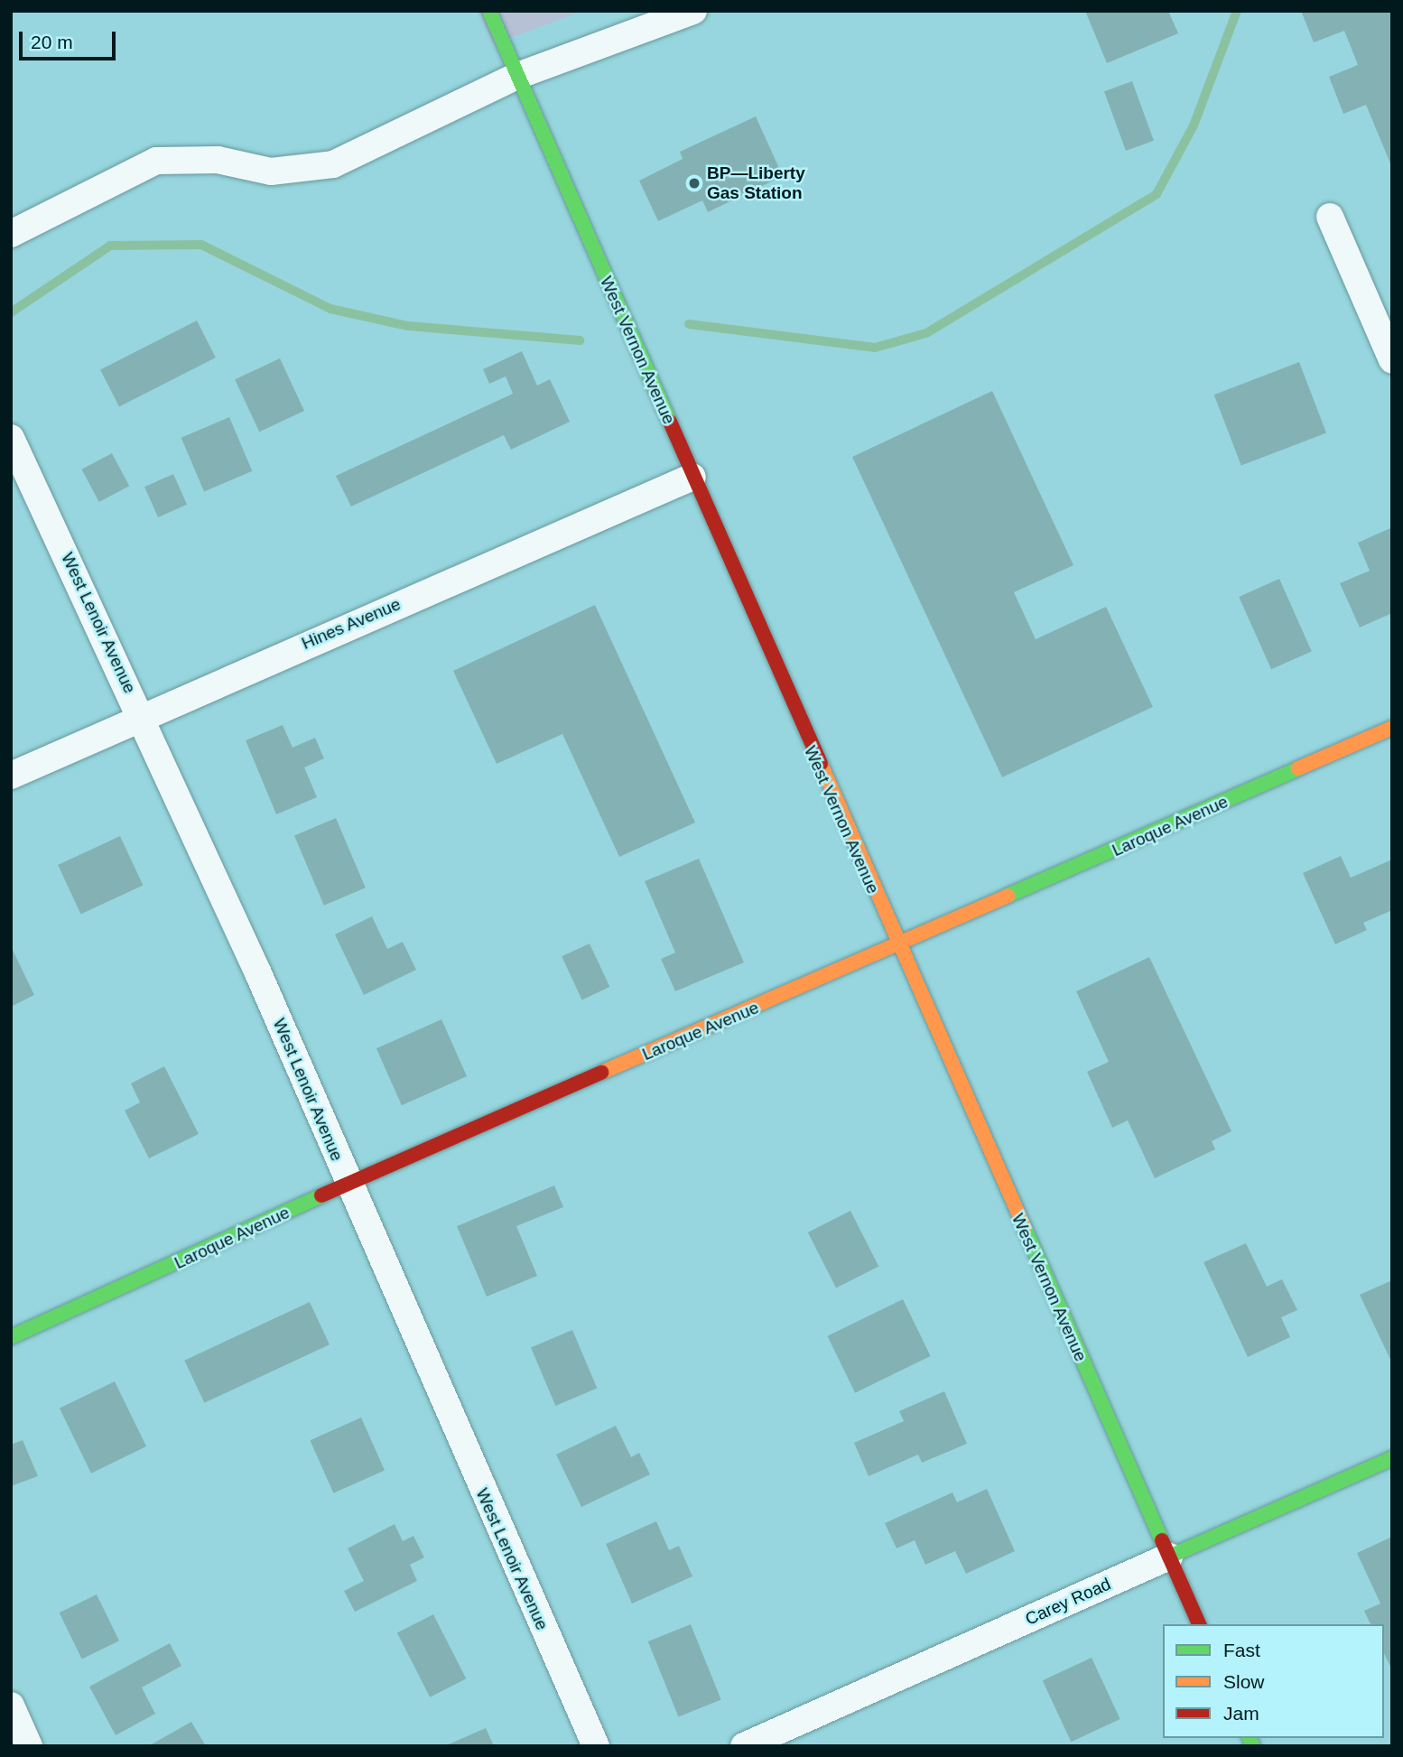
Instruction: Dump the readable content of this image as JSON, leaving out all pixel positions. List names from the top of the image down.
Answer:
{
  "streets": {
    "main road": ["West Vernon Avenue", "Laroque Avenue", "Carey Road"],
    "street": ["West Lenoir Avenue", "Hines Avenue"]
  },
  "crossings": [
    ["West Vernon Avenue", "Hines Avenue"],
    ["West Vernon Avenue", "Laroque Avenue"],
    ["West Vernon Avenue", "Carey Road"],
    ["West Lenoir Avenue", "Hines Avenue"],
    ["West Lenoir Avenue", "Laroque Avenue"]
  ],
  "places": ["BP—Liberty Gas Station"],
  "legend": ["Fast", "Slow", "Jam"],
  "scale_bar": "20 m"
}
